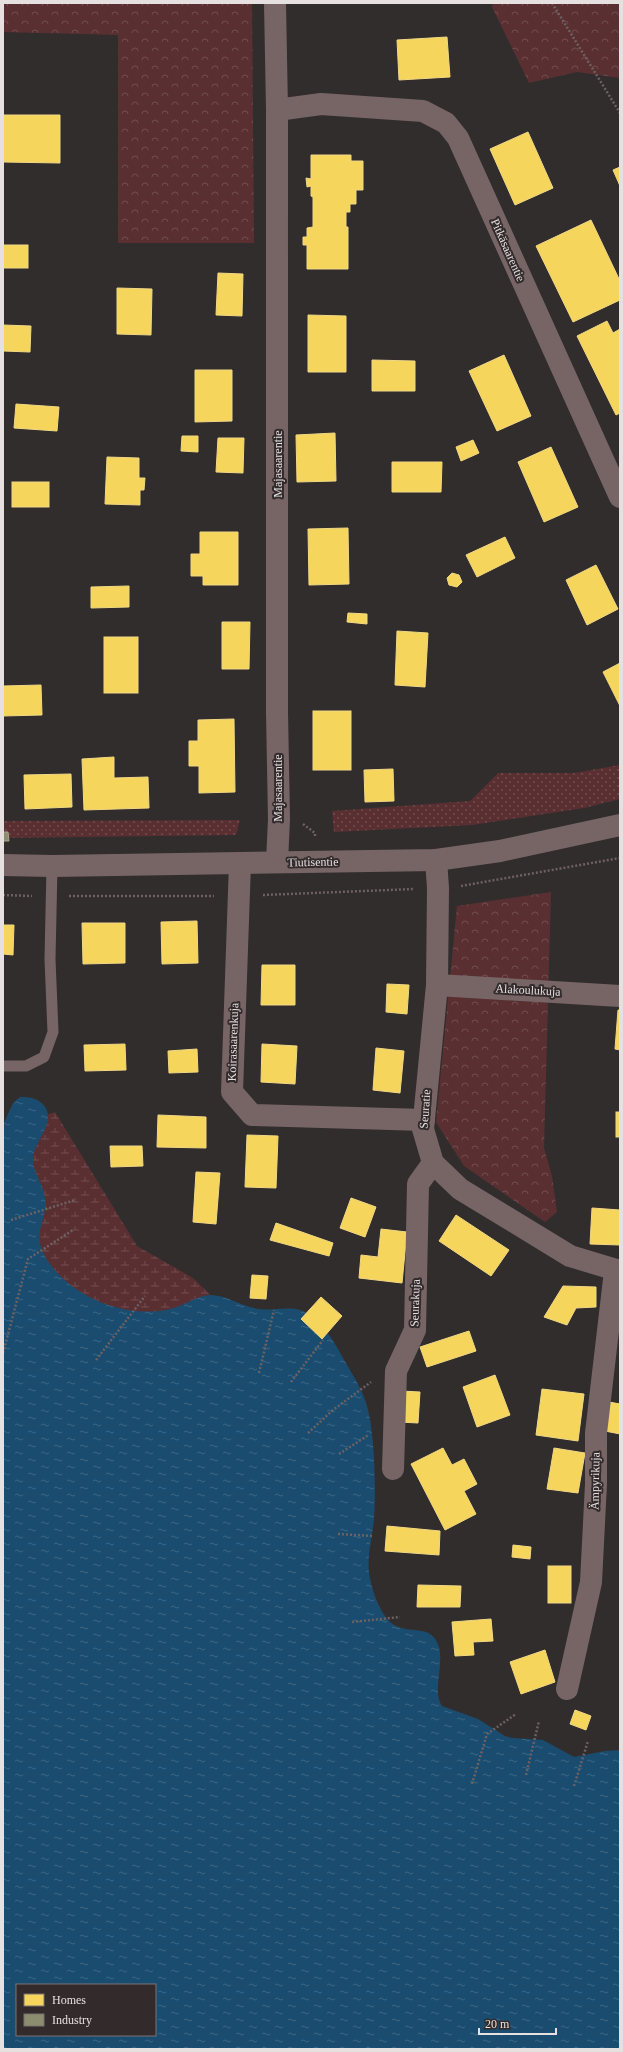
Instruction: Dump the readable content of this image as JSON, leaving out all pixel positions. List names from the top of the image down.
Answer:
{
  "streets": {
    "street": [
      "Pitkäsaarentie",
      "Majasaarentie",
      "Tiutisentie",
      "Alakoulukuja",
      "Koirasaarenkuja",
      "Seuratie",
      "Seurakuja",
      "Ämpyrikuja"
    ]
  },
  "crossings": [
    ["Pitkäsaarentie", "Majasaarentie"],
    ["Majasaarentie", "Tiutisentie"],
    ["Tiutisentie", "Koirasaarenkuja"],
    ["Tiutisentie", "Seuratie"],
    ["Alakoulukuja", "Seuratie"],
    ["Koirasaarenkuja", "Seuratie"],
    ["Seuratie", "Seurakuja"],
    ["Seuratie", "Ämpyrikuja"]
  ],
  "legend": ["Homes", "Industry"],
  "scale_bar": "20 m"
}
